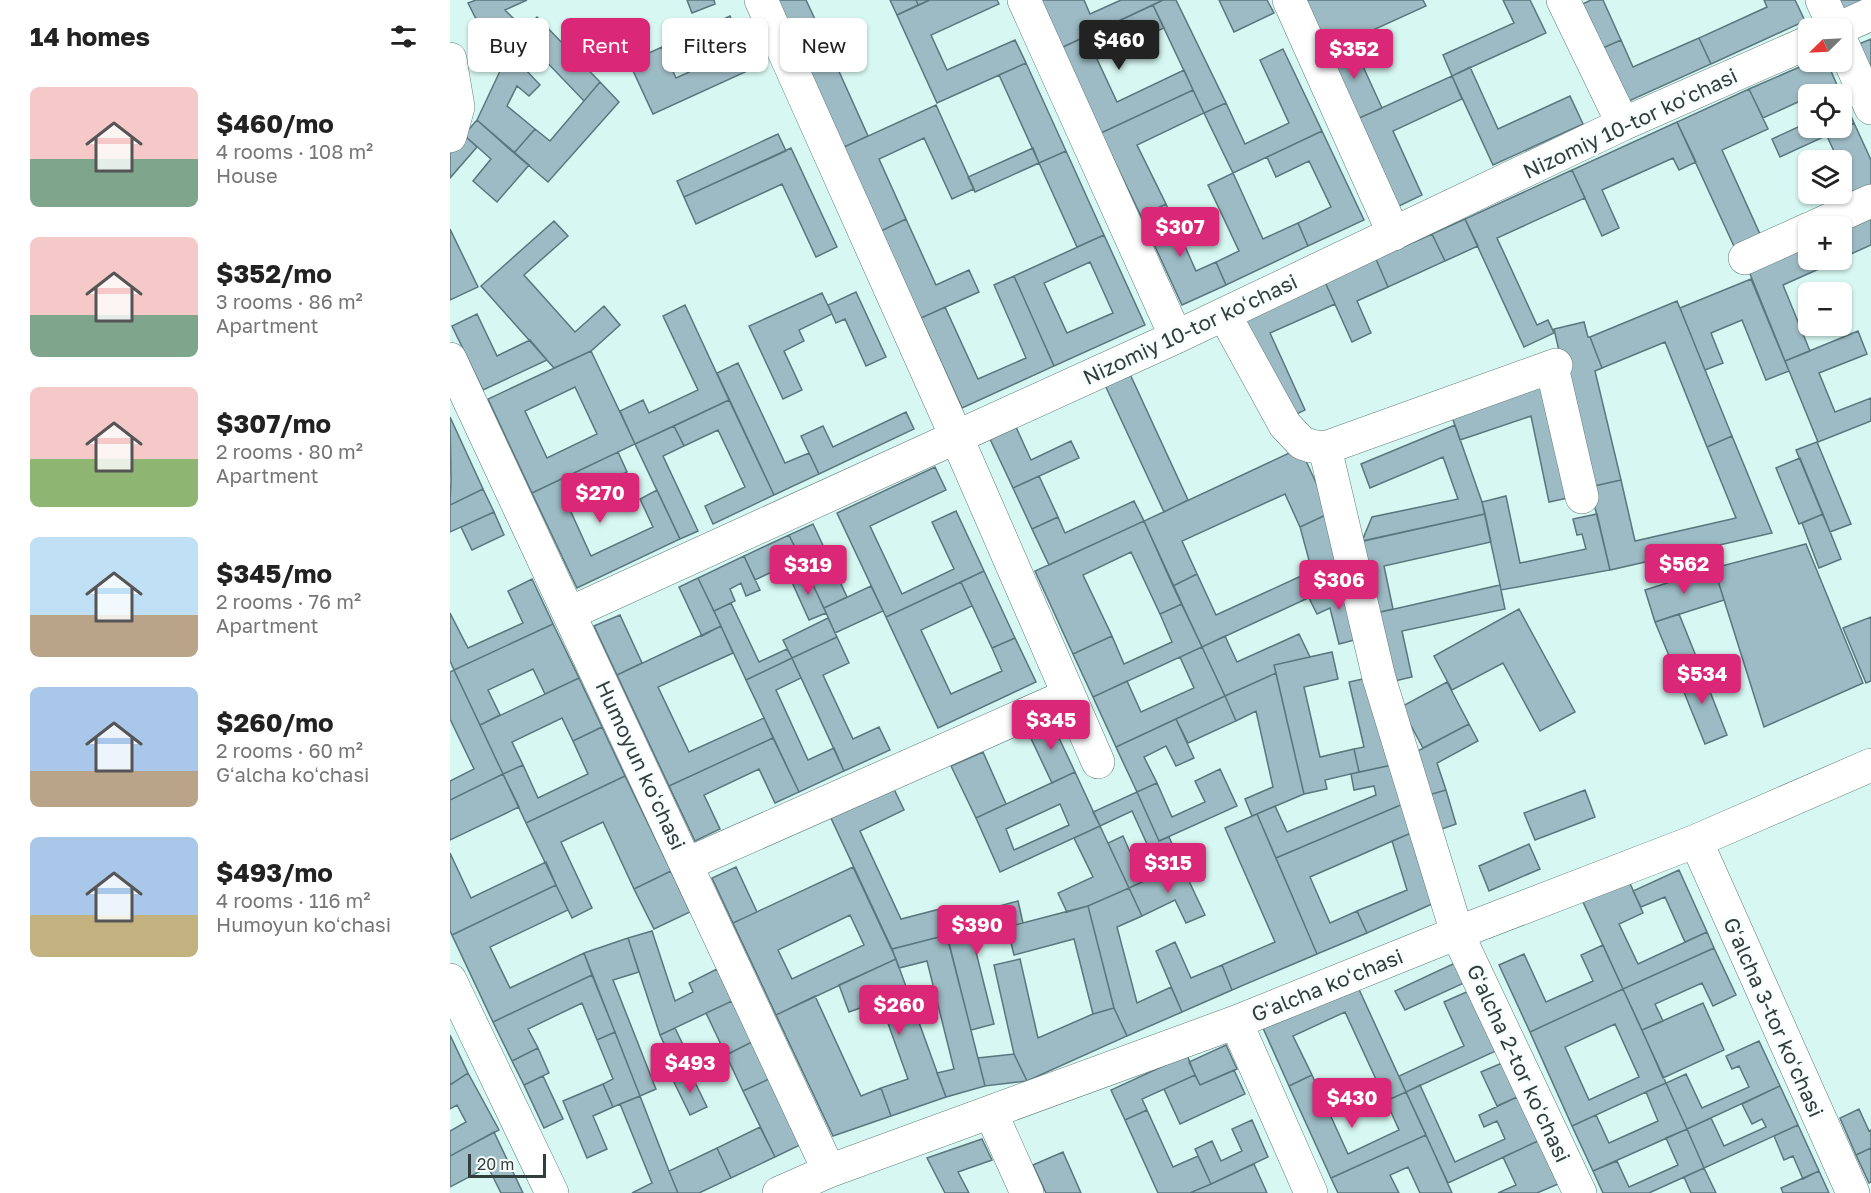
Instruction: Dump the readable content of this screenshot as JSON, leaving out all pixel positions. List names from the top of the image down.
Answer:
{
  "streets": {
    "street": [
      "Nizomiy 10-tor koʻchasi",
      "Humoyun koʻchasi",
      "Gʻalcha koʻchasi",
      "Gʻalcha 3-tor koʻchasi",
      "Gʻalcha 2-tor koʻchasi"
    ]
  },
  "crossings": [
    ["Nizomiy 10-tor koʻchasi", "Humoyun koʻchasi"],
    ["Humoyun koʻchasi", "Gʻalcha koʻchasi"],
    ["Gʻalcha koʻchasi", "Gʻalcha 3-tor koʻchasi"],
    ["Gʻalcha koʻchasi", "Gʻalcha 2-tor koʻchasi"]
  ],
  "scale_bar": "20 m",
  "north": "bottom left",
  "page": {
    "heading": "14 homes",
    "map_buttons": ["+", "−"],
    "chip": [
      "Buy",
      "Rent",
      "Filters",
      "New"
    ],
    "price": [
      "$460",
      "$352",
      "$307",
      "$270",
      "$562",
      "$319",
      "$306",
      "$534",
      "$345",
      "$315",
      "$390",
      "$260",
      "$493",
      "$430"
    ],
    "list": [
      {
        "name": "$460/mo",
        "note": "4 rooms · 108 m² · House"
      },
      {
        "name": "$352/mo",
        "note": "3 rooms · 86 m² · Apartment"
      },
      {
        "name": "$307/mo",
        "note": "2 rooms · 80 m² · Apartment"
      },
      {
        "name": "$345/mo",
        "note": "2 rooms · 76 m² · Apartment"
      },
      {
        "name": "$260/mo",
        "note": "2 rooms · 60 m² · Gʻalcha koʻchasi"
      },
      {
        "name": "$493/mo",
        "note": "4 rooms · 116 m² · Humoyun koʻchasi"
      }
    ],
    "scale": "20 m"
  }
}
